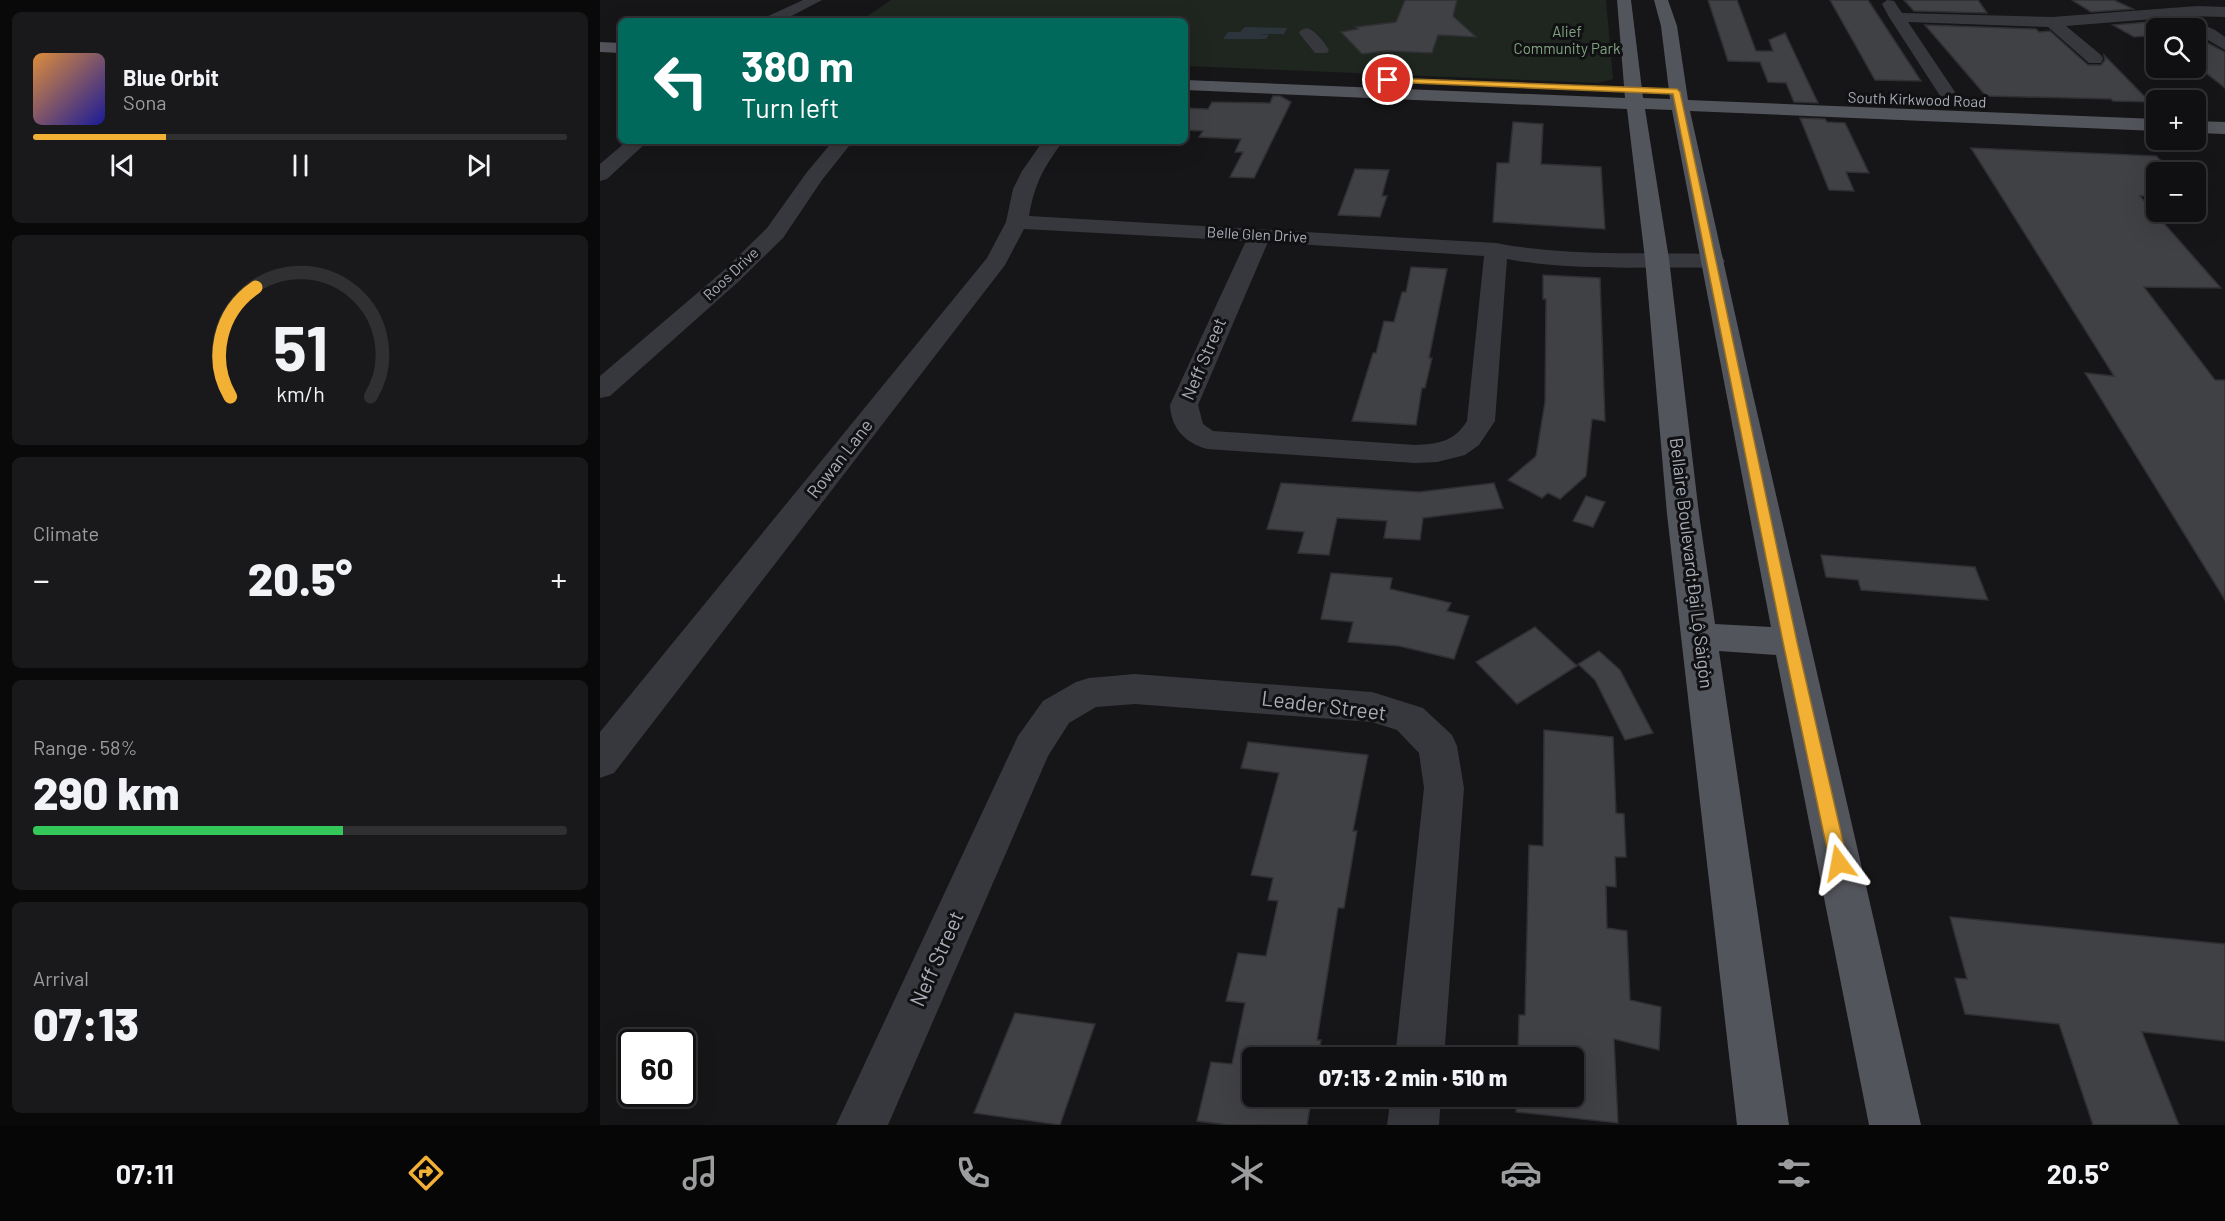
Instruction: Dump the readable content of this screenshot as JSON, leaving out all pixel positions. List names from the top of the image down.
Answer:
{
  "streets": {
    "main road": ["South Kirkwood Road", "Bellaire Boulevard;Đại Lộ Sàigòn"],
    "street": [
      "Belle Glen Drive",
      "Roos Drive",
      "Neff Street",
      "Rowan Lane",
      "Leader Street"
    ]
  },
  "crossings": [
    ["South Kirkwood Road", "Bellaire Boulevard;Đại Lộ Sàigòn"],
    ["Belle Glen Drive", "Neff Street"],
    ["Belle Glen Drive", "Rowan Lane"],
    ["Belle Glen Drive", "Bellaire Boulevard;Đại Lộ Sàigòn"],
    ["Neff Street", "Leader Street"]
  ],
  "parks": ["Alief Community Park"],
  "page": {
    "map_buttons": ["+", "−"],
    "turn": ["380 m", "Turn left"],
    "song": ["Blue Orbit", "Sona"],
    "tile": [
      "Climate",
      ["Range · 58%", "290 km"],
      ["Arrival", "07:13"]
    ],
    "heat": ["−", "20.5°", "+"],
    "limit": "60",
    "trip": "07:13 · 2 min · 510 m",
    "tabs": ["07:11", "20.5°"],
    "gauge": ["51", "km/h"]
  }
}
